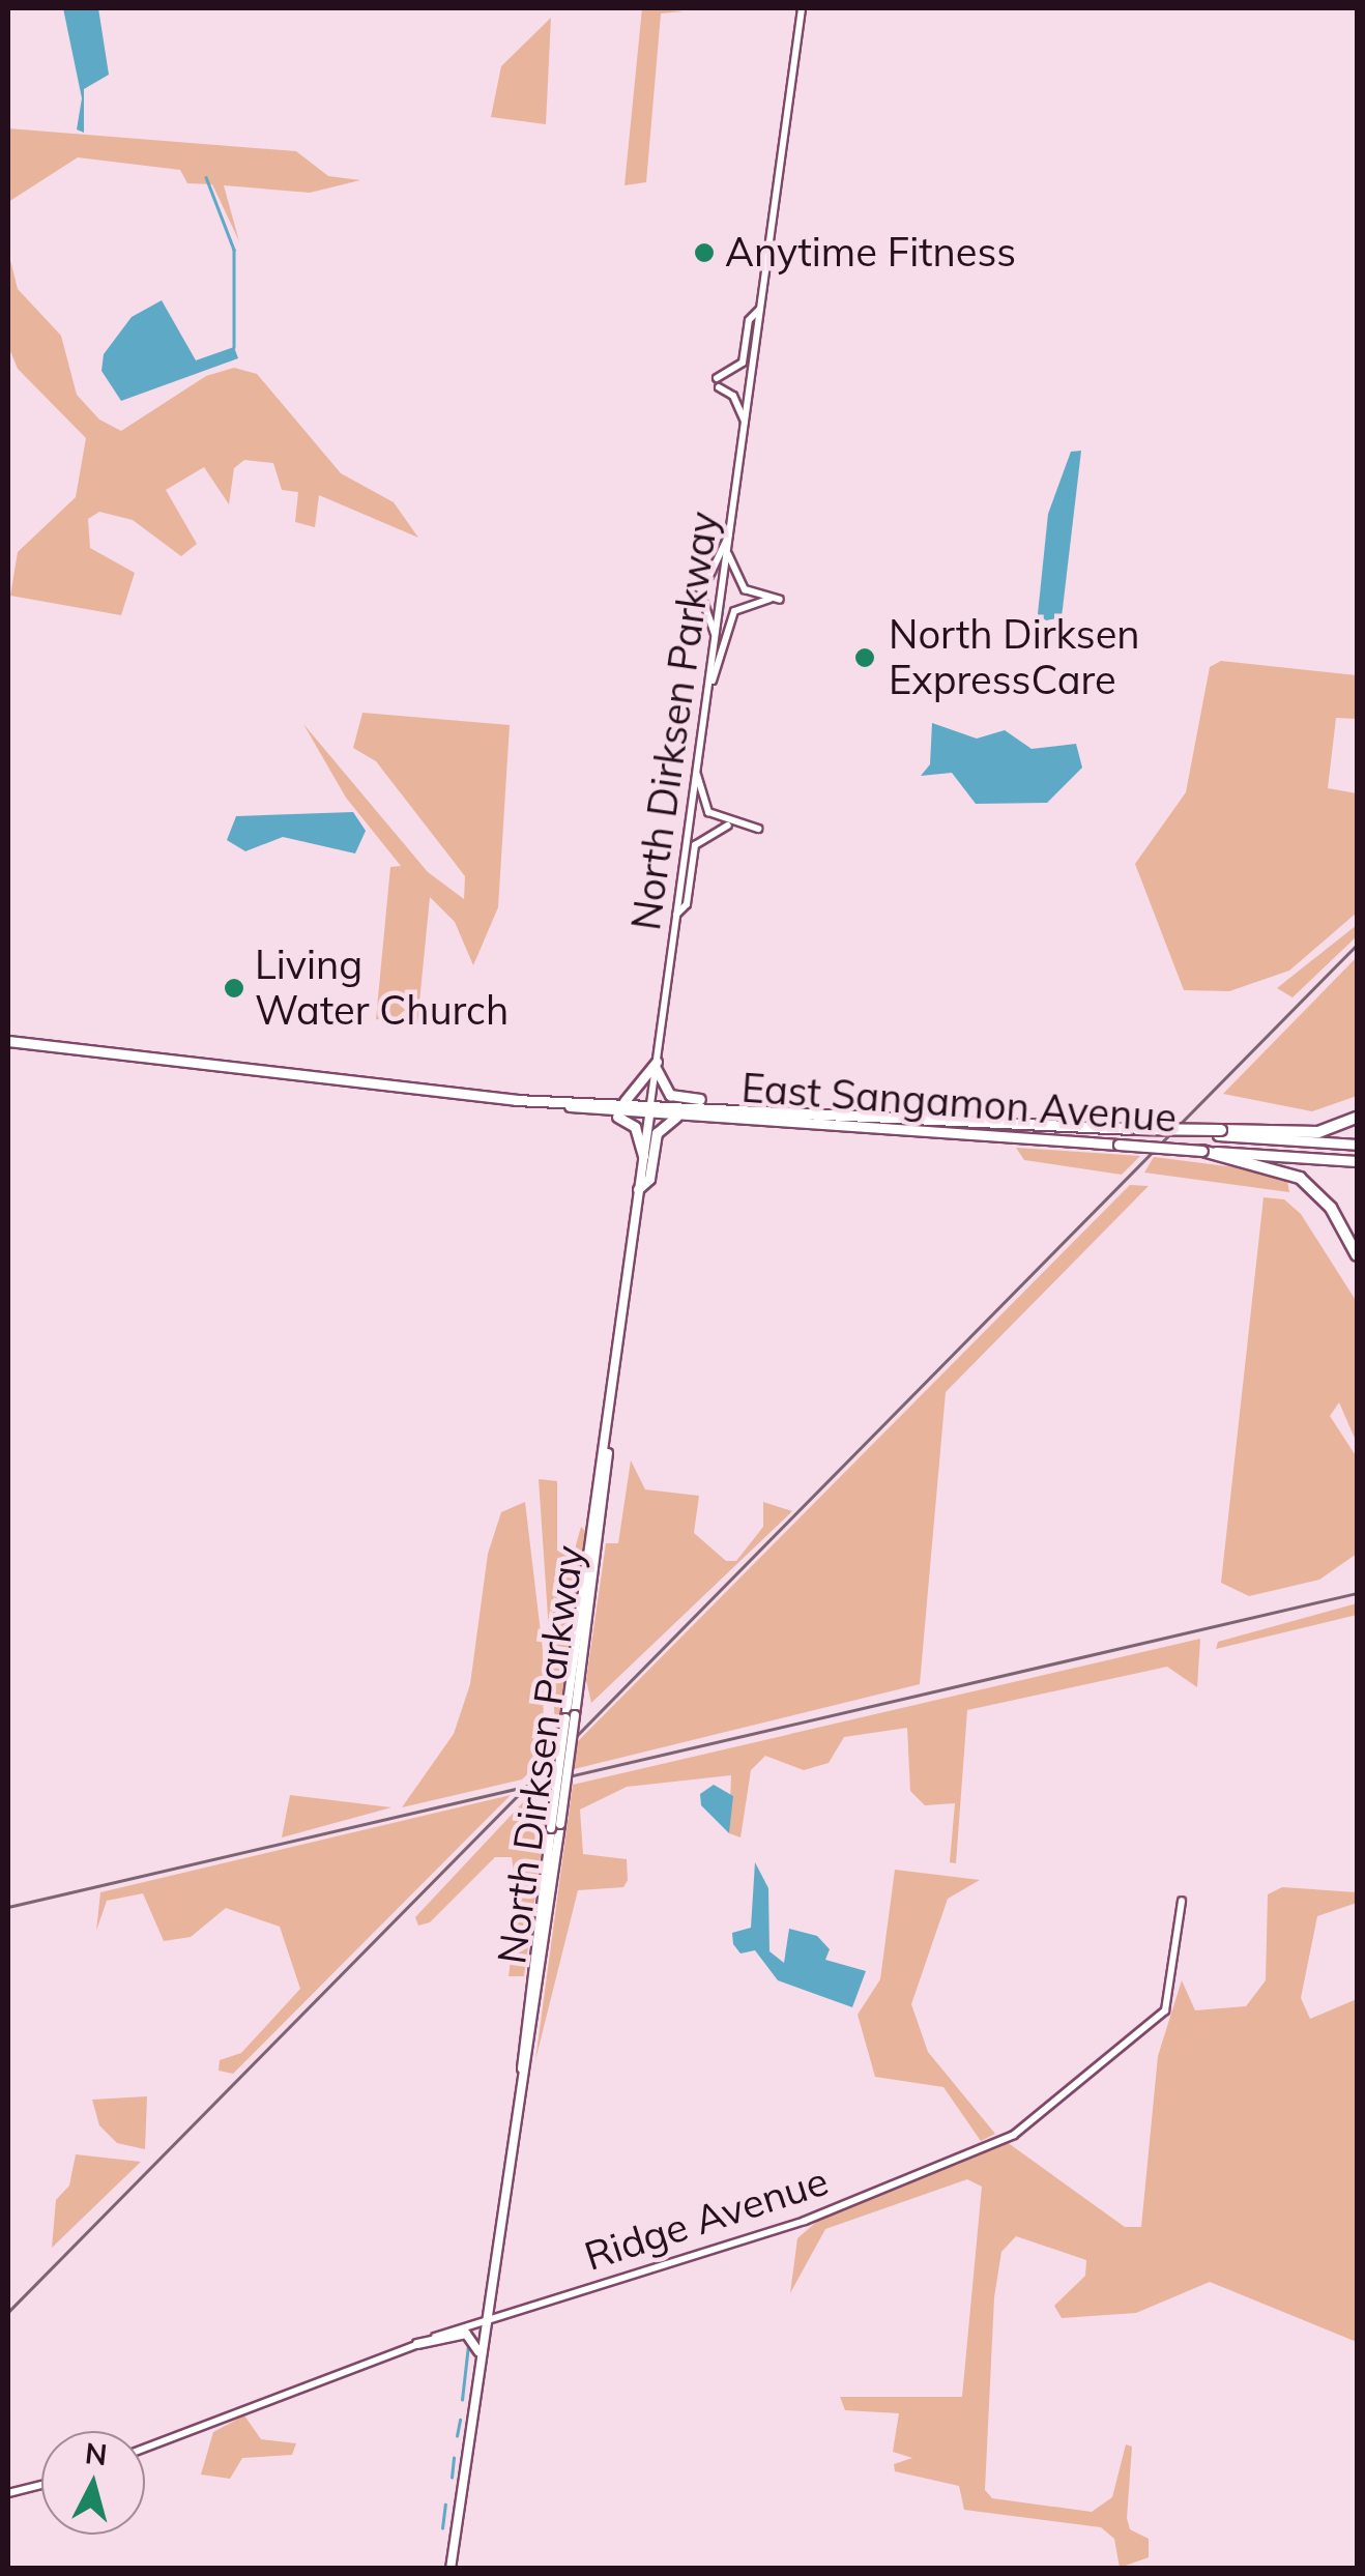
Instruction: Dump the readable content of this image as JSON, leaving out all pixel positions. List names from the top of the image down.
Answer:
{
  "streets": {
    "main road": ["North Dirksen Parkway", "East Sangamon Avenue"],
    "street": ["Ridge Avenue"]
  },
  "crossings": [
    ["North Dirksen Parkway", "East Sangamon Avenue"],
    ["North Dirksen Parkway", "Ridge Avenue"]
  ],
  "places": ["Anytime Fitness", "North Dirksen ExpressCare", "Living Water Church"],
  "north": "top"
}
